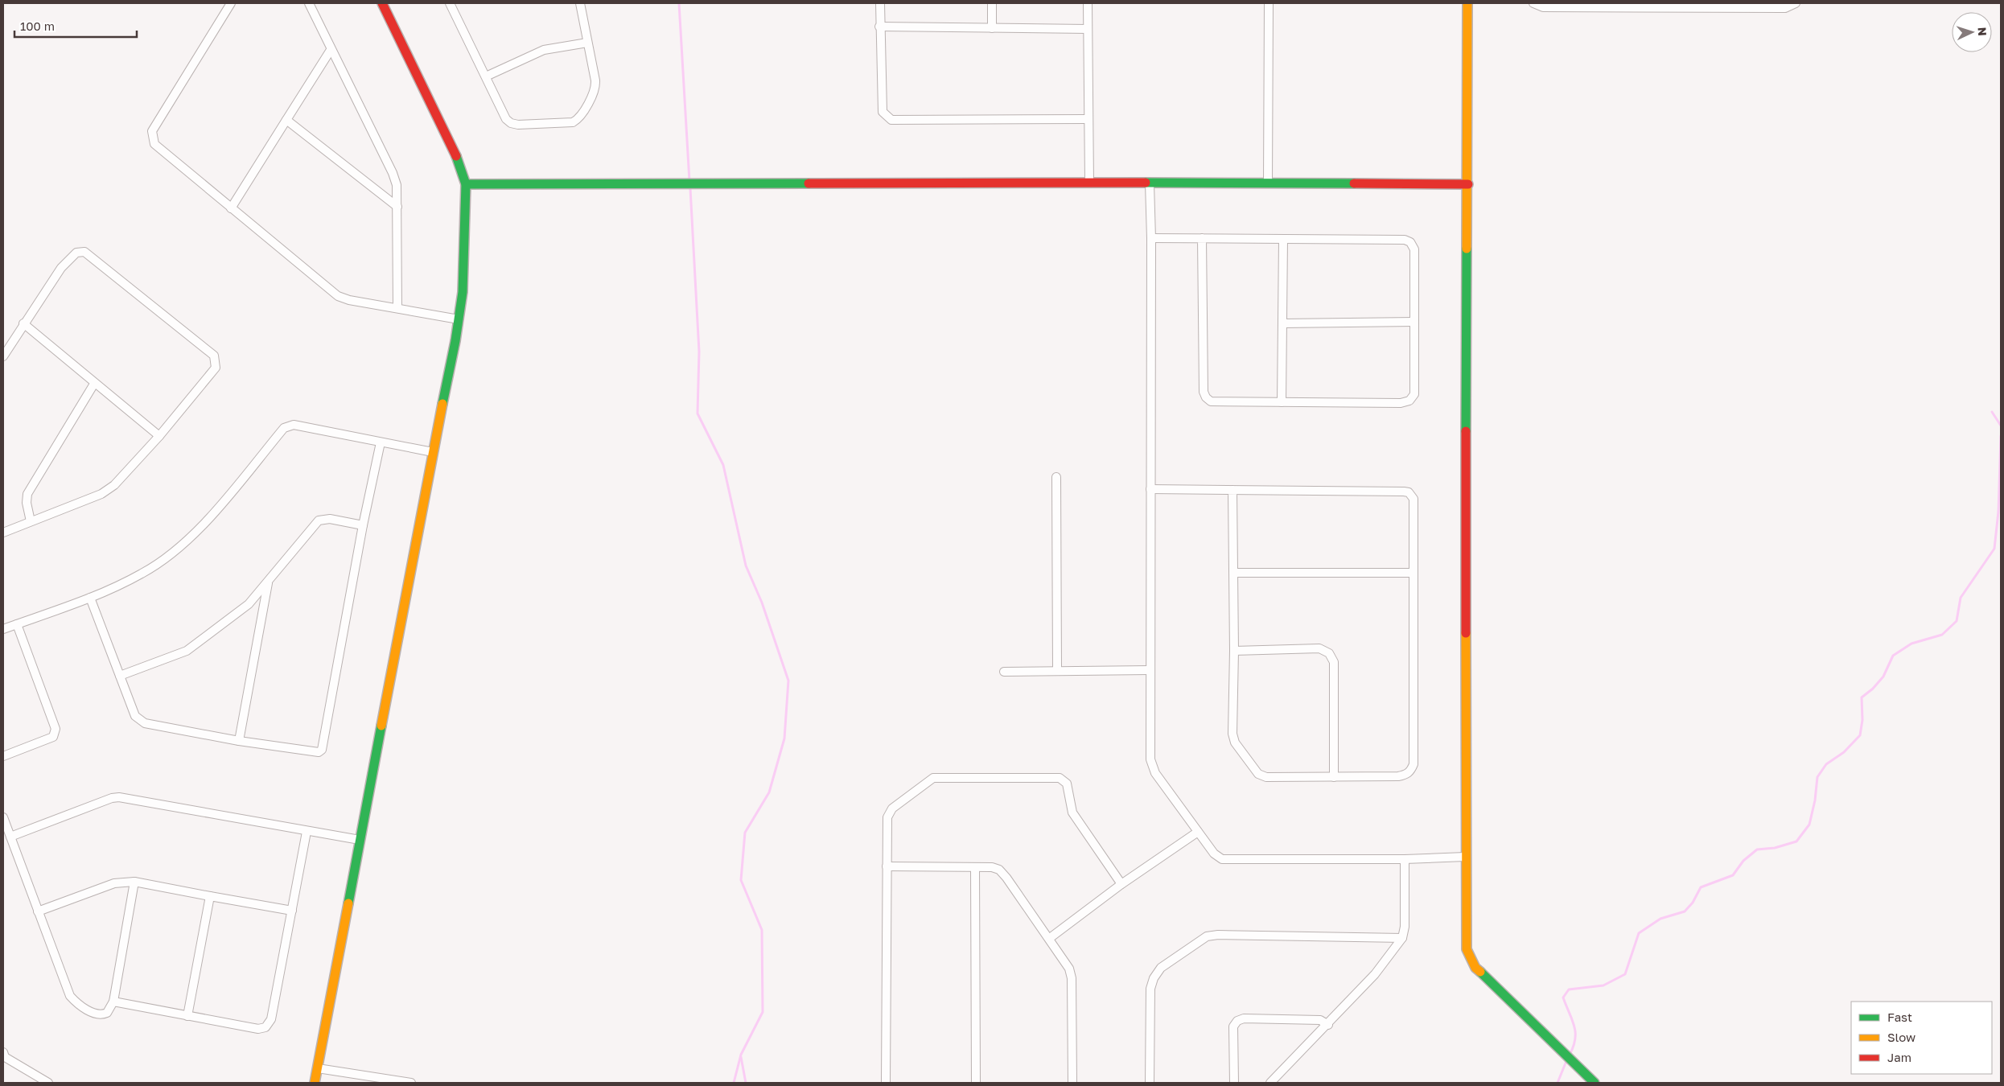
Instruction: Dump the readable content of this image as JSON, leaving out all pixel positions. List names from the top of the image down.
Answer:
{
  "legend": ["Fast", "Slow", "Jam"],
  "scale_bar": "100 m",
  "north": "right"
}
